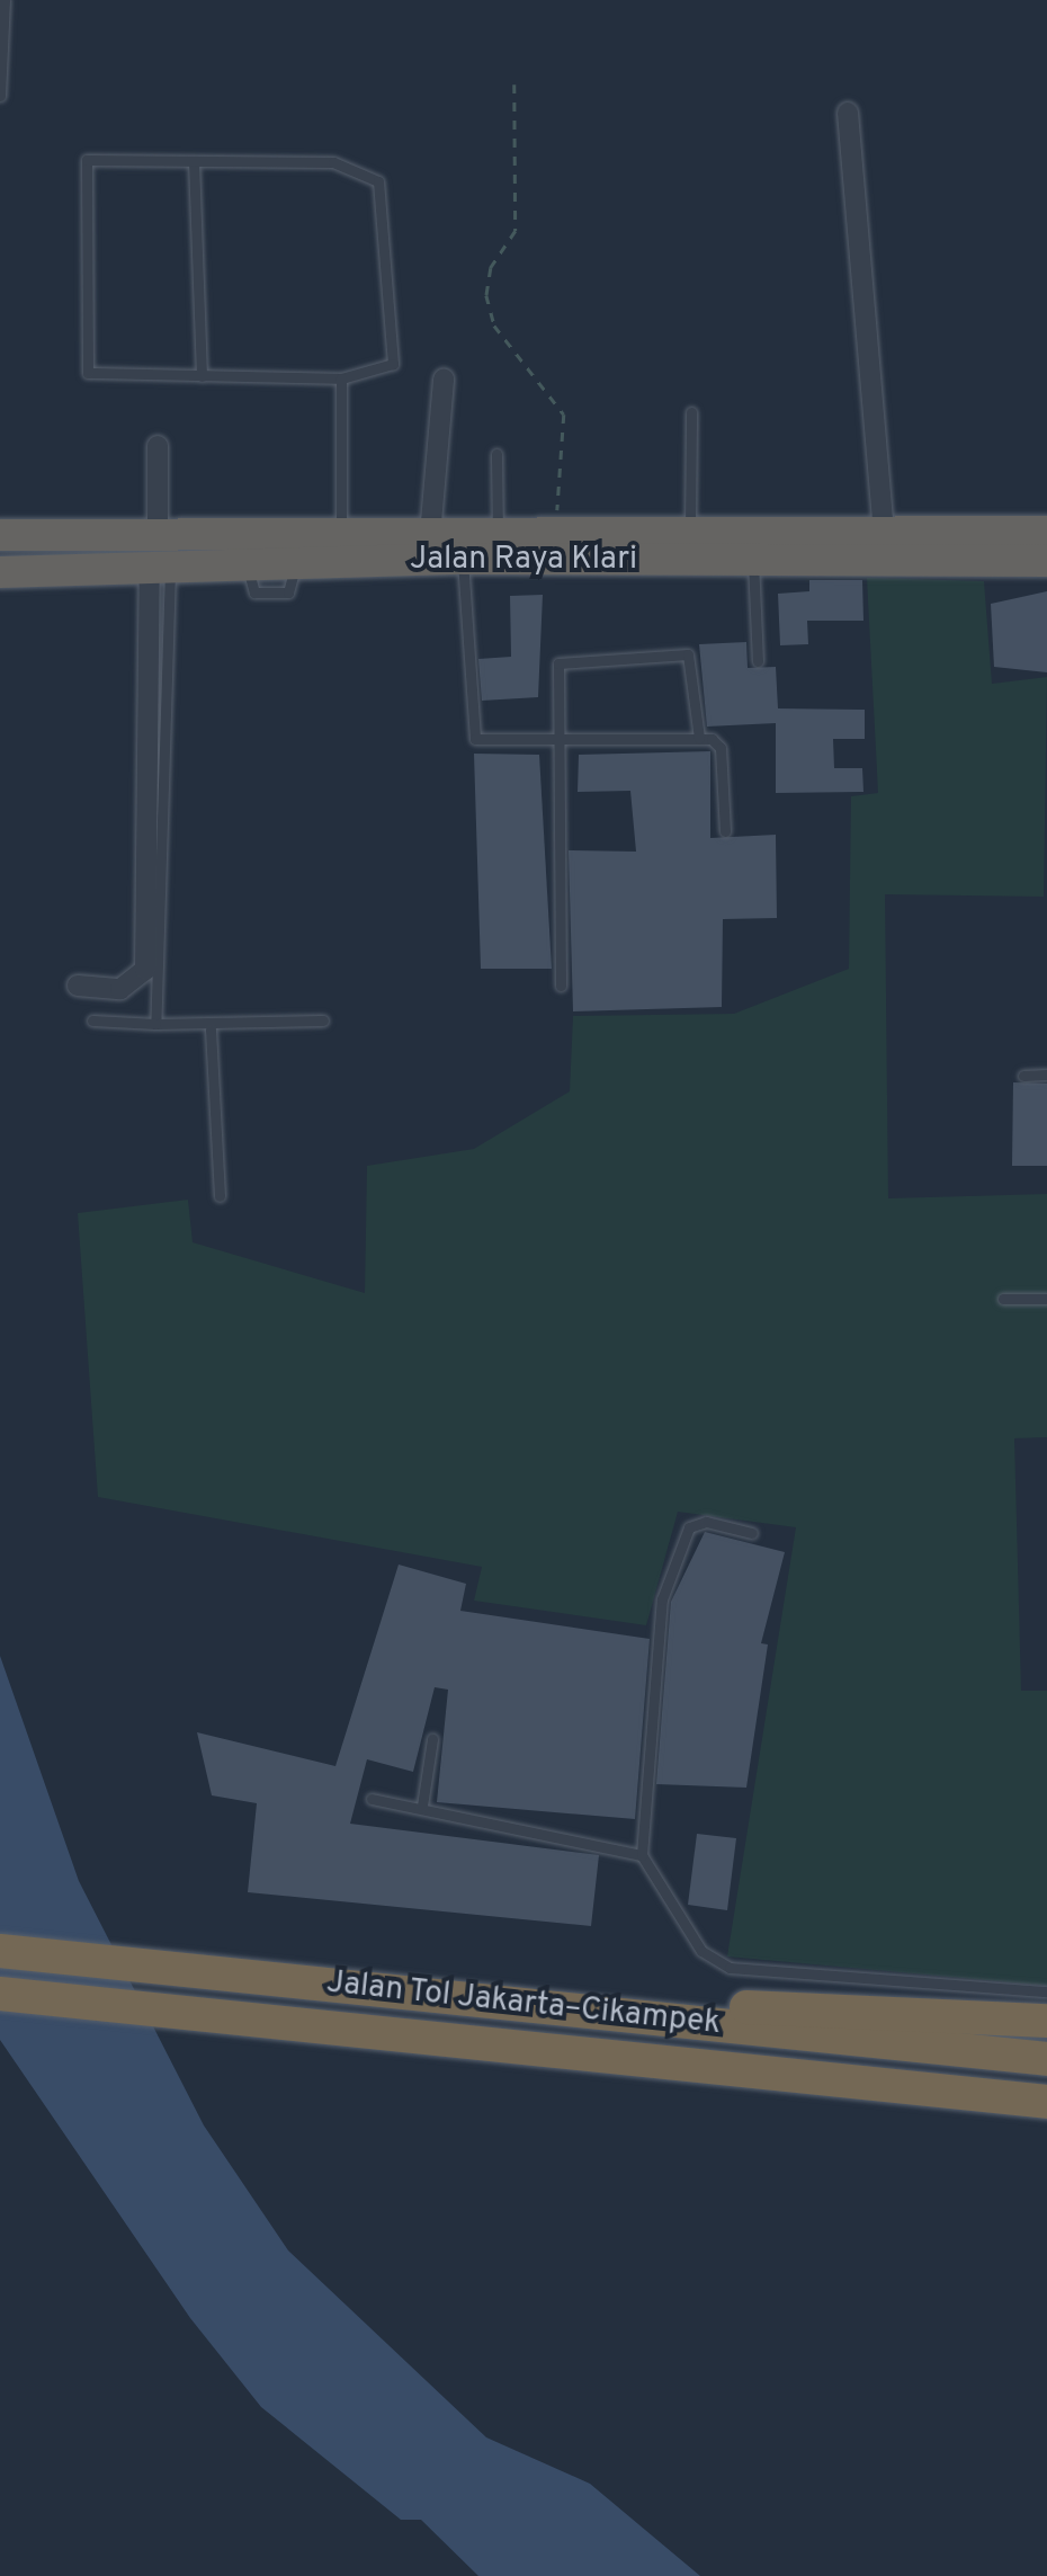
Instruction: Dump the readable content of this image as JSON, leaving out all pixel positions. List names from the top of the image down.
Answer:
{
  "streets": {
    "highway": ["Jalan Raya Klari", "Jalan Tol Jakarta–Cikampek"]
  }
}
